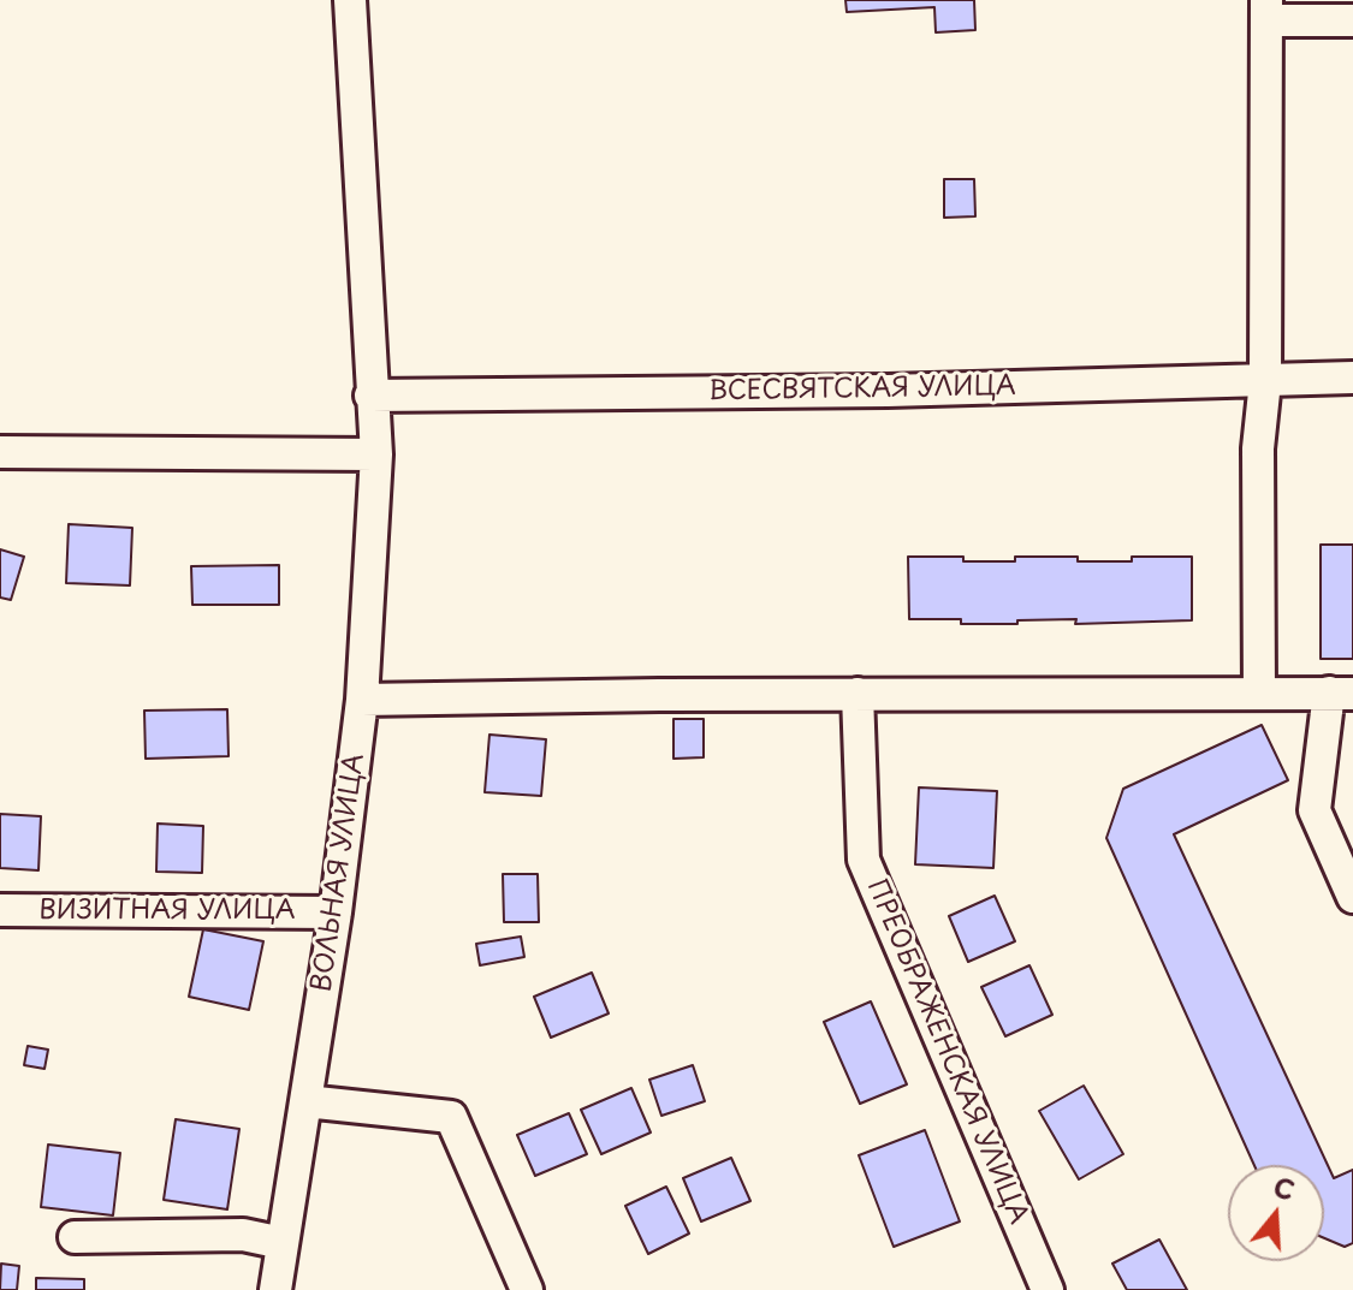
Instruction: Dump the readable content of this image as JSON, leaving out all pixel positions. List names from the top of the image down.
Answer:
{
  "streets": {
    "street": [
      "ВСЕСВЯТСКАЯ УЛИЦА",
      "ВОЛЬНАЯ УЛИЦА",
      "ВИЗИТНАЯ УЛИЦА",
      "ПРЕОБРАЖЕНСКАЯ УЛИЦА"
    ]
  },
  "crossings": [
    ["ВСЕСВЯТСКАЯ УЛИЦА", "ВОЛЬНАЯ УЛИЦА"],
    ["ВОЛЬНАЯ УЛИЦА", "ВИЗИТНАЯ УЛИЦА"]
  ],
  "north": "top"
}
